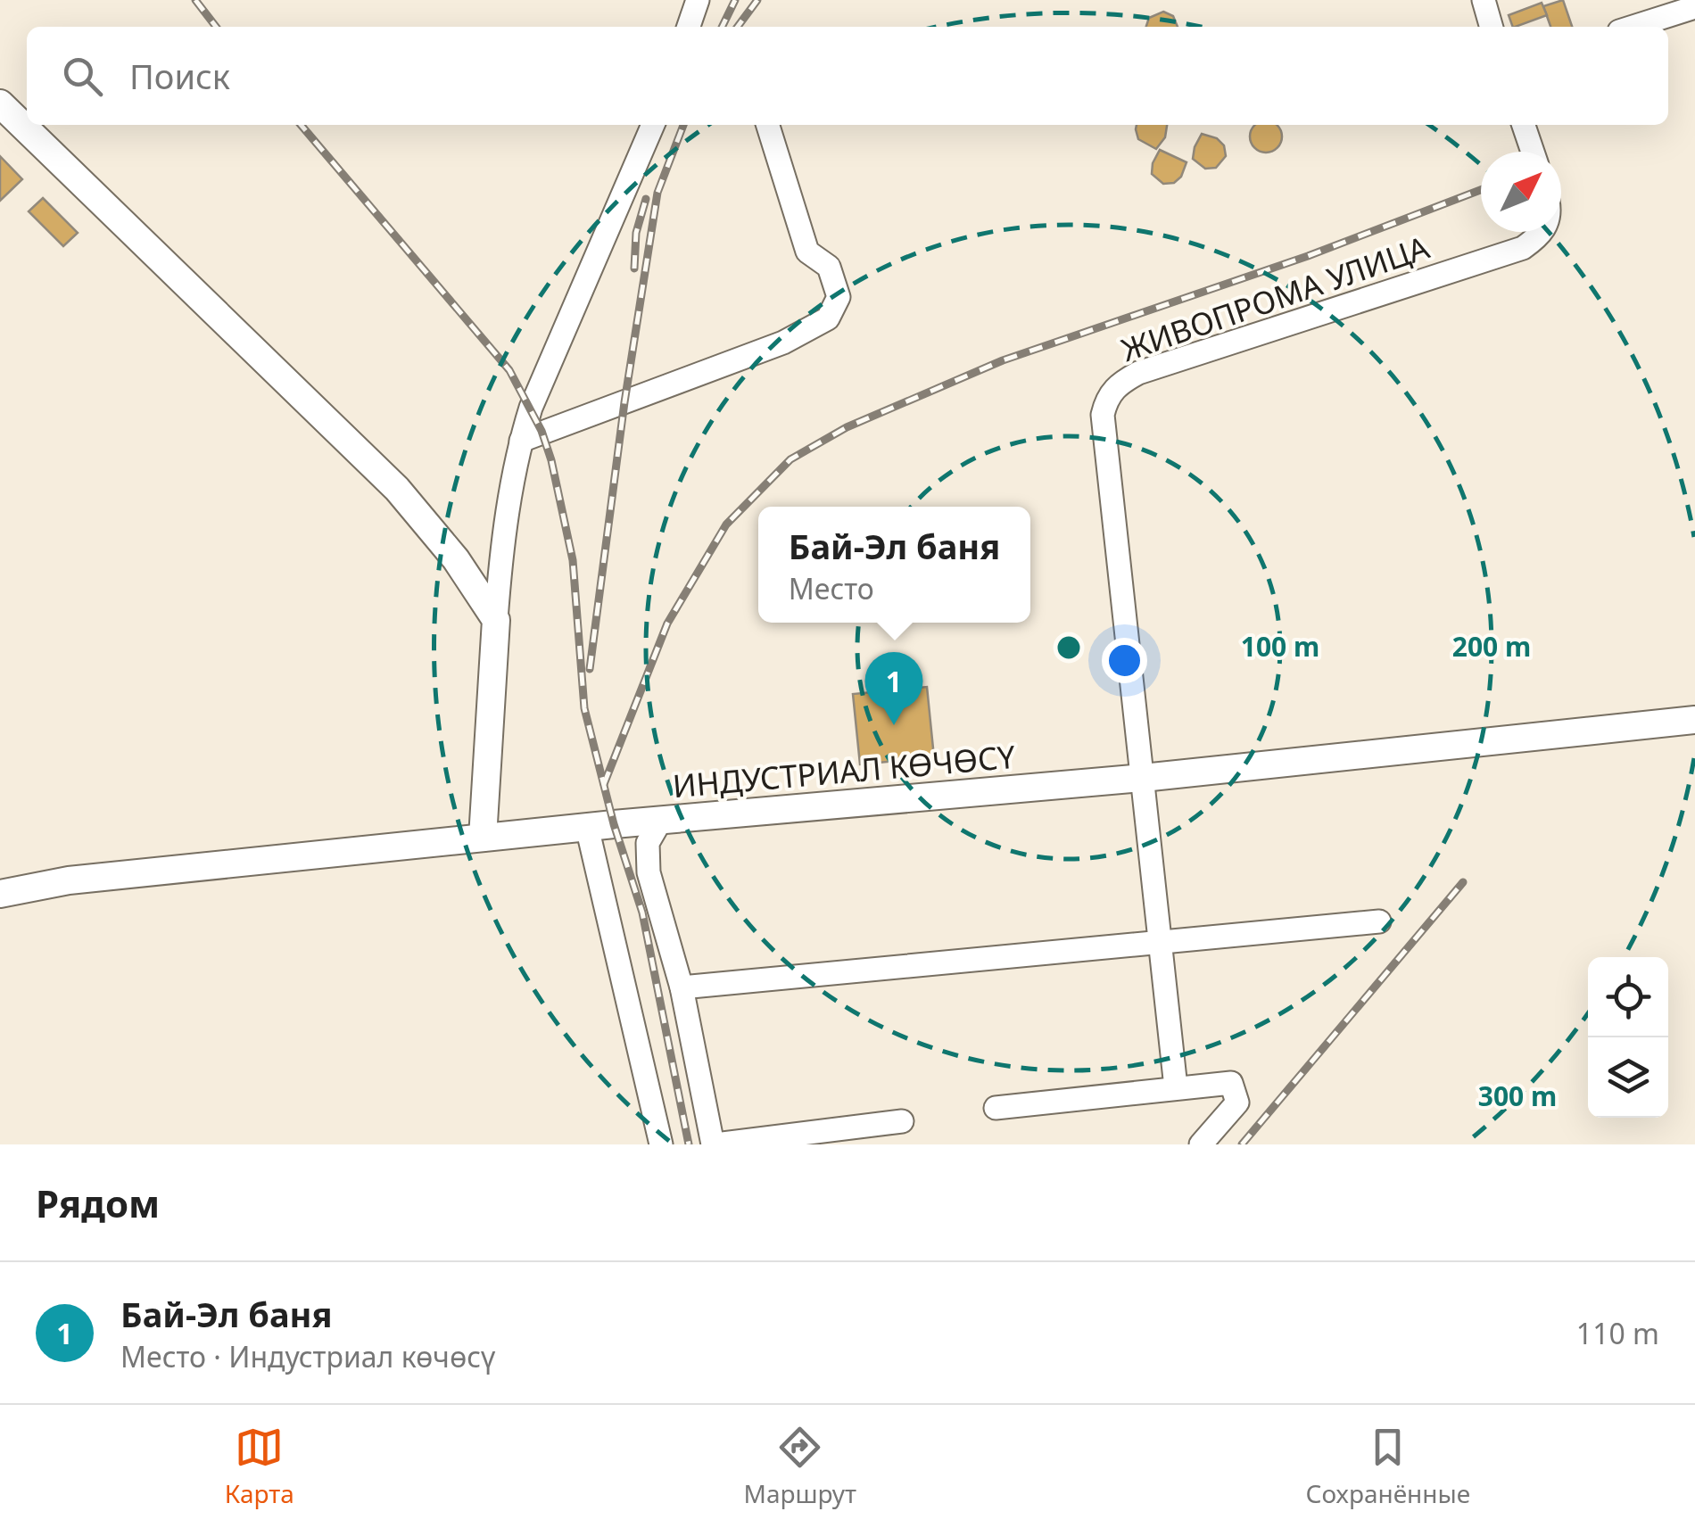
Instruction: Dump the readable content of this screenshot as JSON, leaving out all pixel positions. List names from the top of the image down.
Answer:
{
  "streets": {
    "main road": ["ИНДУСТРИАЛ КӨЧӨСҮ"],
    "street": ["ЖИВОПРОМА УЛИЦА"]
  },
  "crossings": [
    ["ЖИВОПРОМА УЛИЦА", "ИНДУСТРИАЛ КӨЧӨСҮ"]
  ],
  "north": "top right",
  "page": {
    "search": "Поиск",
    "popup": ["Бай-Эл баня", "Место"],
    "pins": "1",
    "heading": "Рядом",
    "list": [
      {
        "mark": "1",
        "name": "Бай-Эл баня",
        "note": "Место · Индустриал көчөсү",
        "value": "110 m"
      }
    ],
    "nav": ["Карта", "Маршрут", "Сохранённые"]
  },
  "rings": ["100 m", "200 m", "300 m"]
}
